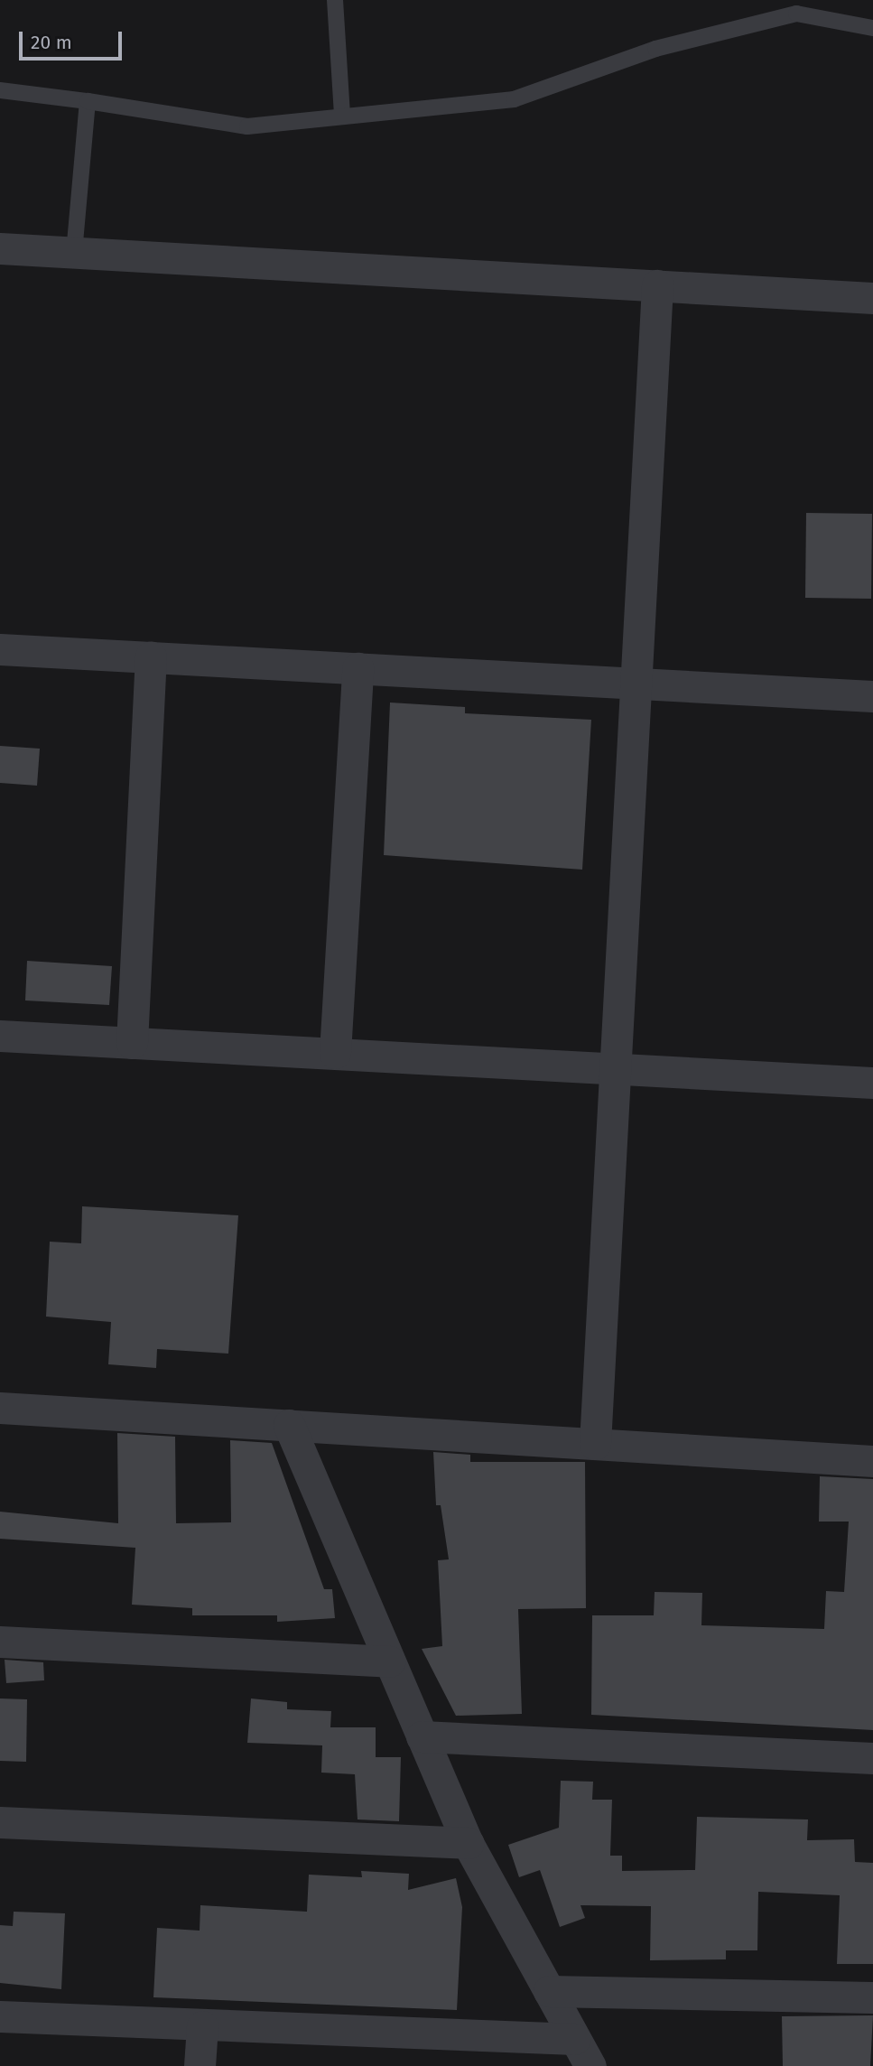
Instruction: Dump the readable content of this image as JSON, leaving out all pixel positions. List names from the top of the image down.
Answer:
{
  "scale_bar": "20 m"
}
